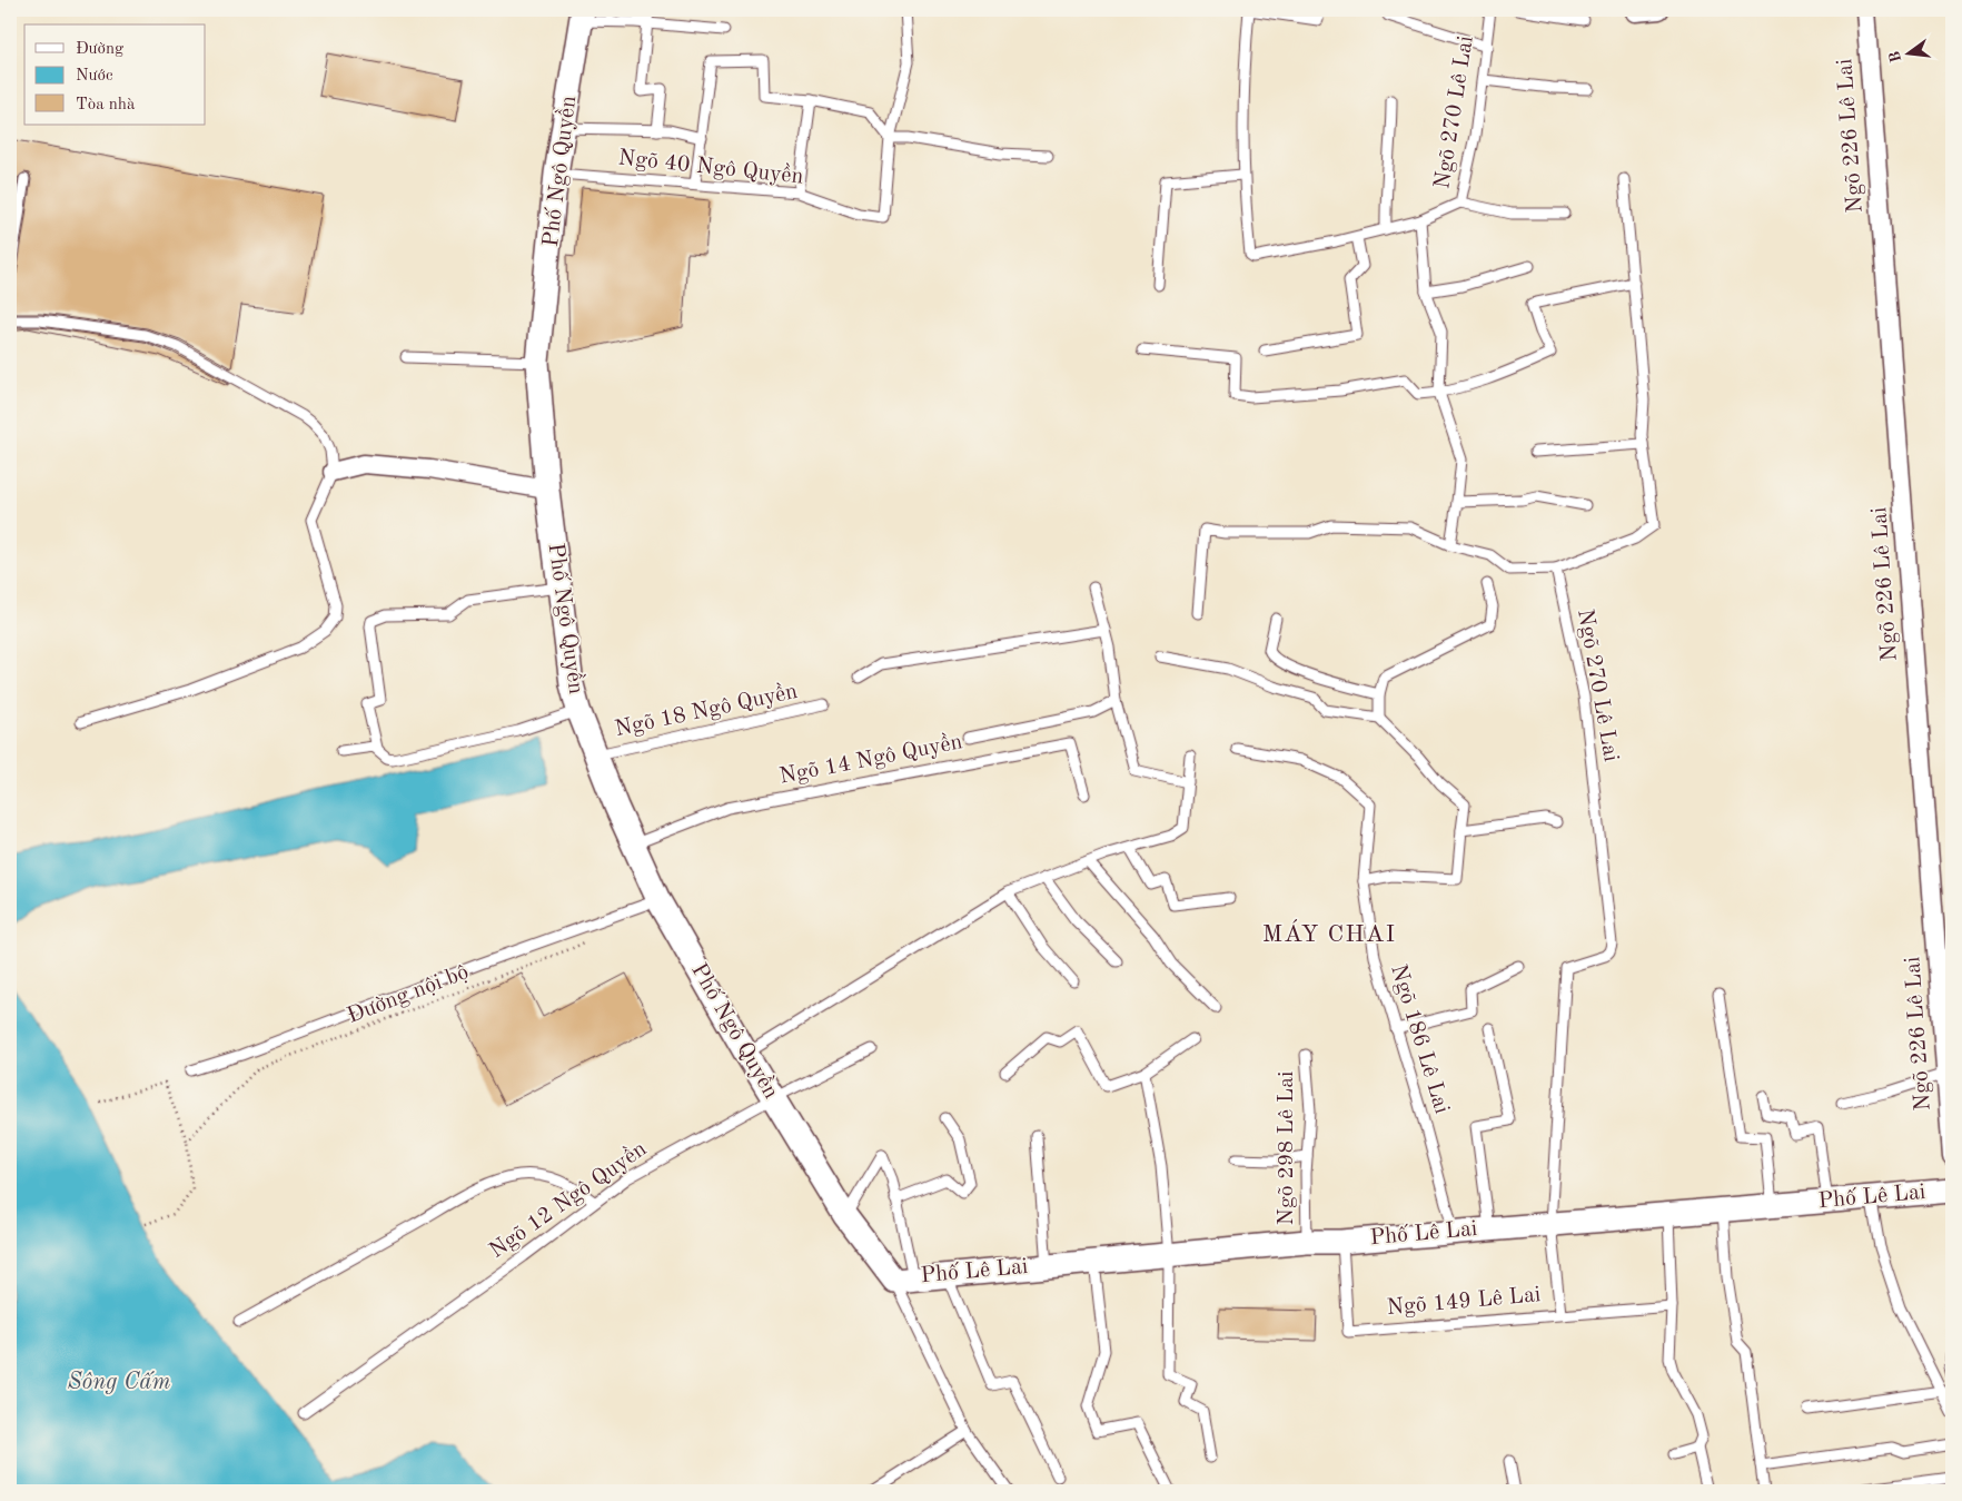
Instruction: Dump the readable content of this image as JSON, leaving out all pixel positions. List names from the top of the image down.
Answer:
{
  "streets": {
    "street": ["Ngõ 226 Lê Lai", "Phố Ngô Quyền", "Phố Lê Lai"],
    "lane": [
      "Ngõ 270 Lê Lai",
      "Ngõ 40 Ngô Quyền",
      "Ngõ 18 Ngô Quyền",
      "Ngõ 14 Ngô Quyền",
      "Ngõ 186 Lê Lai",
      "Ngõ 298 Lê Lai",
      "Ngõ 12 Ngô Quyền",
      "Ngõ 149 Lê Lai"
    ],
    "path": ["Đường nội bộ"]
  },
  "crossings": [
    ["Ngõ 270 Lê Lai", "Phố Lê Lai"],
    ["Ngõ 40 Ngô Quyền", "Phố Ngô Quyền"],
    ["Phố Ngô Quyền", "Ngõ 18 Ngô Quyền"],
    ["Phố Ngô Quyền", "Ngõ 14 Ngô Quyền"],
    ["Phố Ngô Quyền", "Phố Lê Lai"],
    ["Phố Ngô Quyền", "Ngõ 12 Ngô Quyền"],
    ["Ngõ 186 Lê Lai", "Phố Lê Lai"],
    ["Ngõ 298 Lê Lai", "Phố Lê Lai"],
    ["Phố Lê Lai", "Ngõ 149 Lê Lai"]
  ],
  "districts": ["MÁY CHAI"],
  "water": ["Sông Cấm"],
  "legend": ["Đường", "Nước", "Tòa nhà"],
  "north": "left"
}
